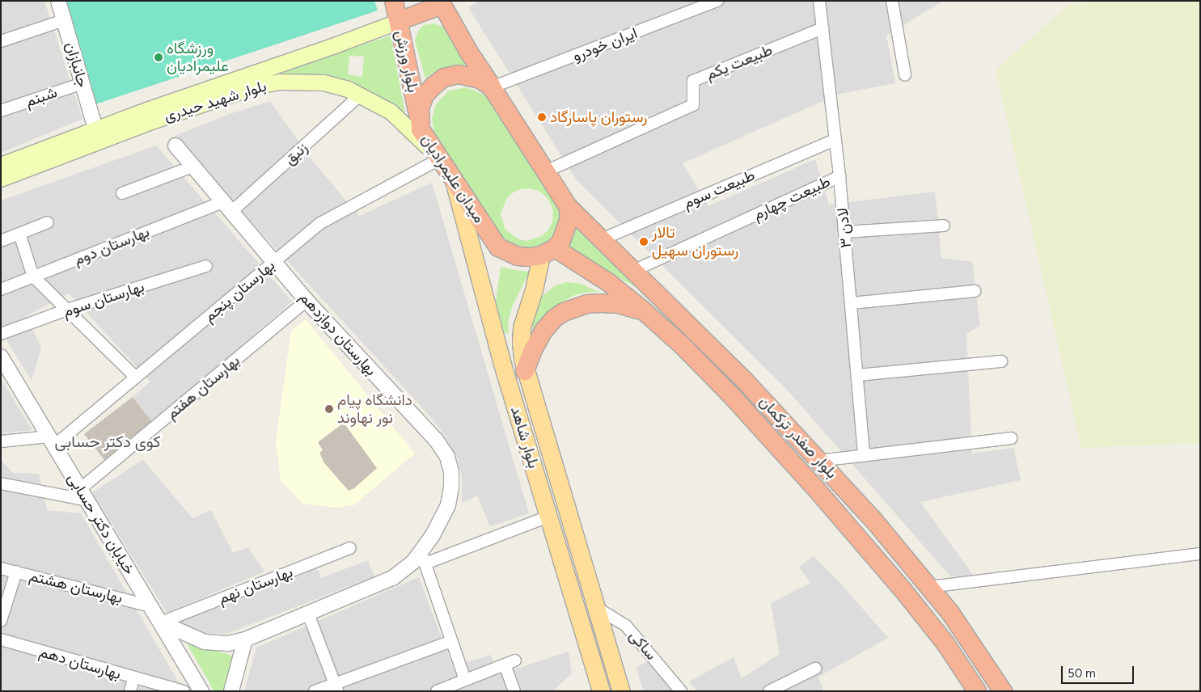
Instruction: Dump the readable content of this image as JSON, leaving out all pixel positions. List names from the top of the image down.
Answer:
{
  "streets": {
    "highway": ["بلوار ورزش", "میدان علیمرادیان", "بلوار صفدر ترکمان"],
    "main road": ["بلوار شهید حیدری", "بلوار شاهد"],
    "street": [
      "ایران خودرو",
      "طبیعت یکم",
      "جانبازان",
      "شبنم",
      "زنبق",
      "طبیعت سوم",
      "طبیعت چهارم",
      "لادن ۳",
      "بهارستان دوم",
      "بهارستان پنجم",
      "بهارستان سوم",
      "بهارستان دوازدهم",
      "بهارستان هفتم",
      "خیابان دکتر حسابی",
      "بهارستان نهم",
      "بهارستان هشتم",
      "ساکی",
      "بهارستان دهم"
    ]
  },
  "crossings": [
    ["ایران خودرو", "میدان علیمرادیان"],
    ["بلوار ورزش", "بلوار شهید حیدری"],
    ["بلوار ورزش", "میدان علیمرادیان"],
    ["طبیعت یکم", "میدان علیمرادیان"],
    ["طبیعت یکم", "لادن ۳"],
    ["جانبازان", "شبنم"],
    ["جانبازان", "بلوار شهید حیدری"],
    ["بلوار شهید حیدری", "زنبق"],
    ["بلوار شهید حیدری", "میدان علیمرادیان"],
    ["بلوار شهید حیدری", "بهارستان پنجم"],
    ["زنبق", "بهارستان دوم"],
    ["زنبق", "بهارستان دوازدهم"],
    ["میدان علیمرادیان", "بهارستان پنجم"],
    ["میدان علیمرادیان", "بلوار شاهد"],
    ["میدان علیمرادیان", "بلوار صفدر ترکمان"],
    ["طبیعت سوم", "لادن ۳"],
    ["طبیعت سوم", "بلوار صفدر ترکمان"],
    ["طبیعت چهارم", "لادن ۳"],
    ["طبیعت چهارم", "بلوار صفدر ترکمان"],
    ["بهارستان دوم", "بهارستان دوازدهم"],
    ["بهارستان پنجم", "بهارستان دوازدهم"],
    ["بهارستان پنجم", "خیابان دکتر حسابی"],
    ["بهارستان دوازدهم", "بهارستان هفتم"],
    ["بهارستان دوازدهم", "خیابان دکتر حسابی"],
    ["بهارستان دوازدهم", "بهارستان نهم"],
    ["بهارستان هفتم", "خیابان دکتر حسابی"],
    ["بلوار شاهد", "بلوار صفدر ترکمان"],
    ["بلوار شاهد", "ساکی"],
    ["خیابان دکتر حسابی", "بهارستان نهم"],
    ["خیابان دکتر حسابی", "بهارستان هشتم"]
  ],
  "districts": ["کوی دکتر حسابی"],
  "places": [
    "ورزشگاه علیمرادیان",
    "رستوران پاسارگاد",
    "تالار رستوران سهیل",
    "دانشگاه پیام نور نهاوند"
  ],
  "scale_bar": "50 m"
}
